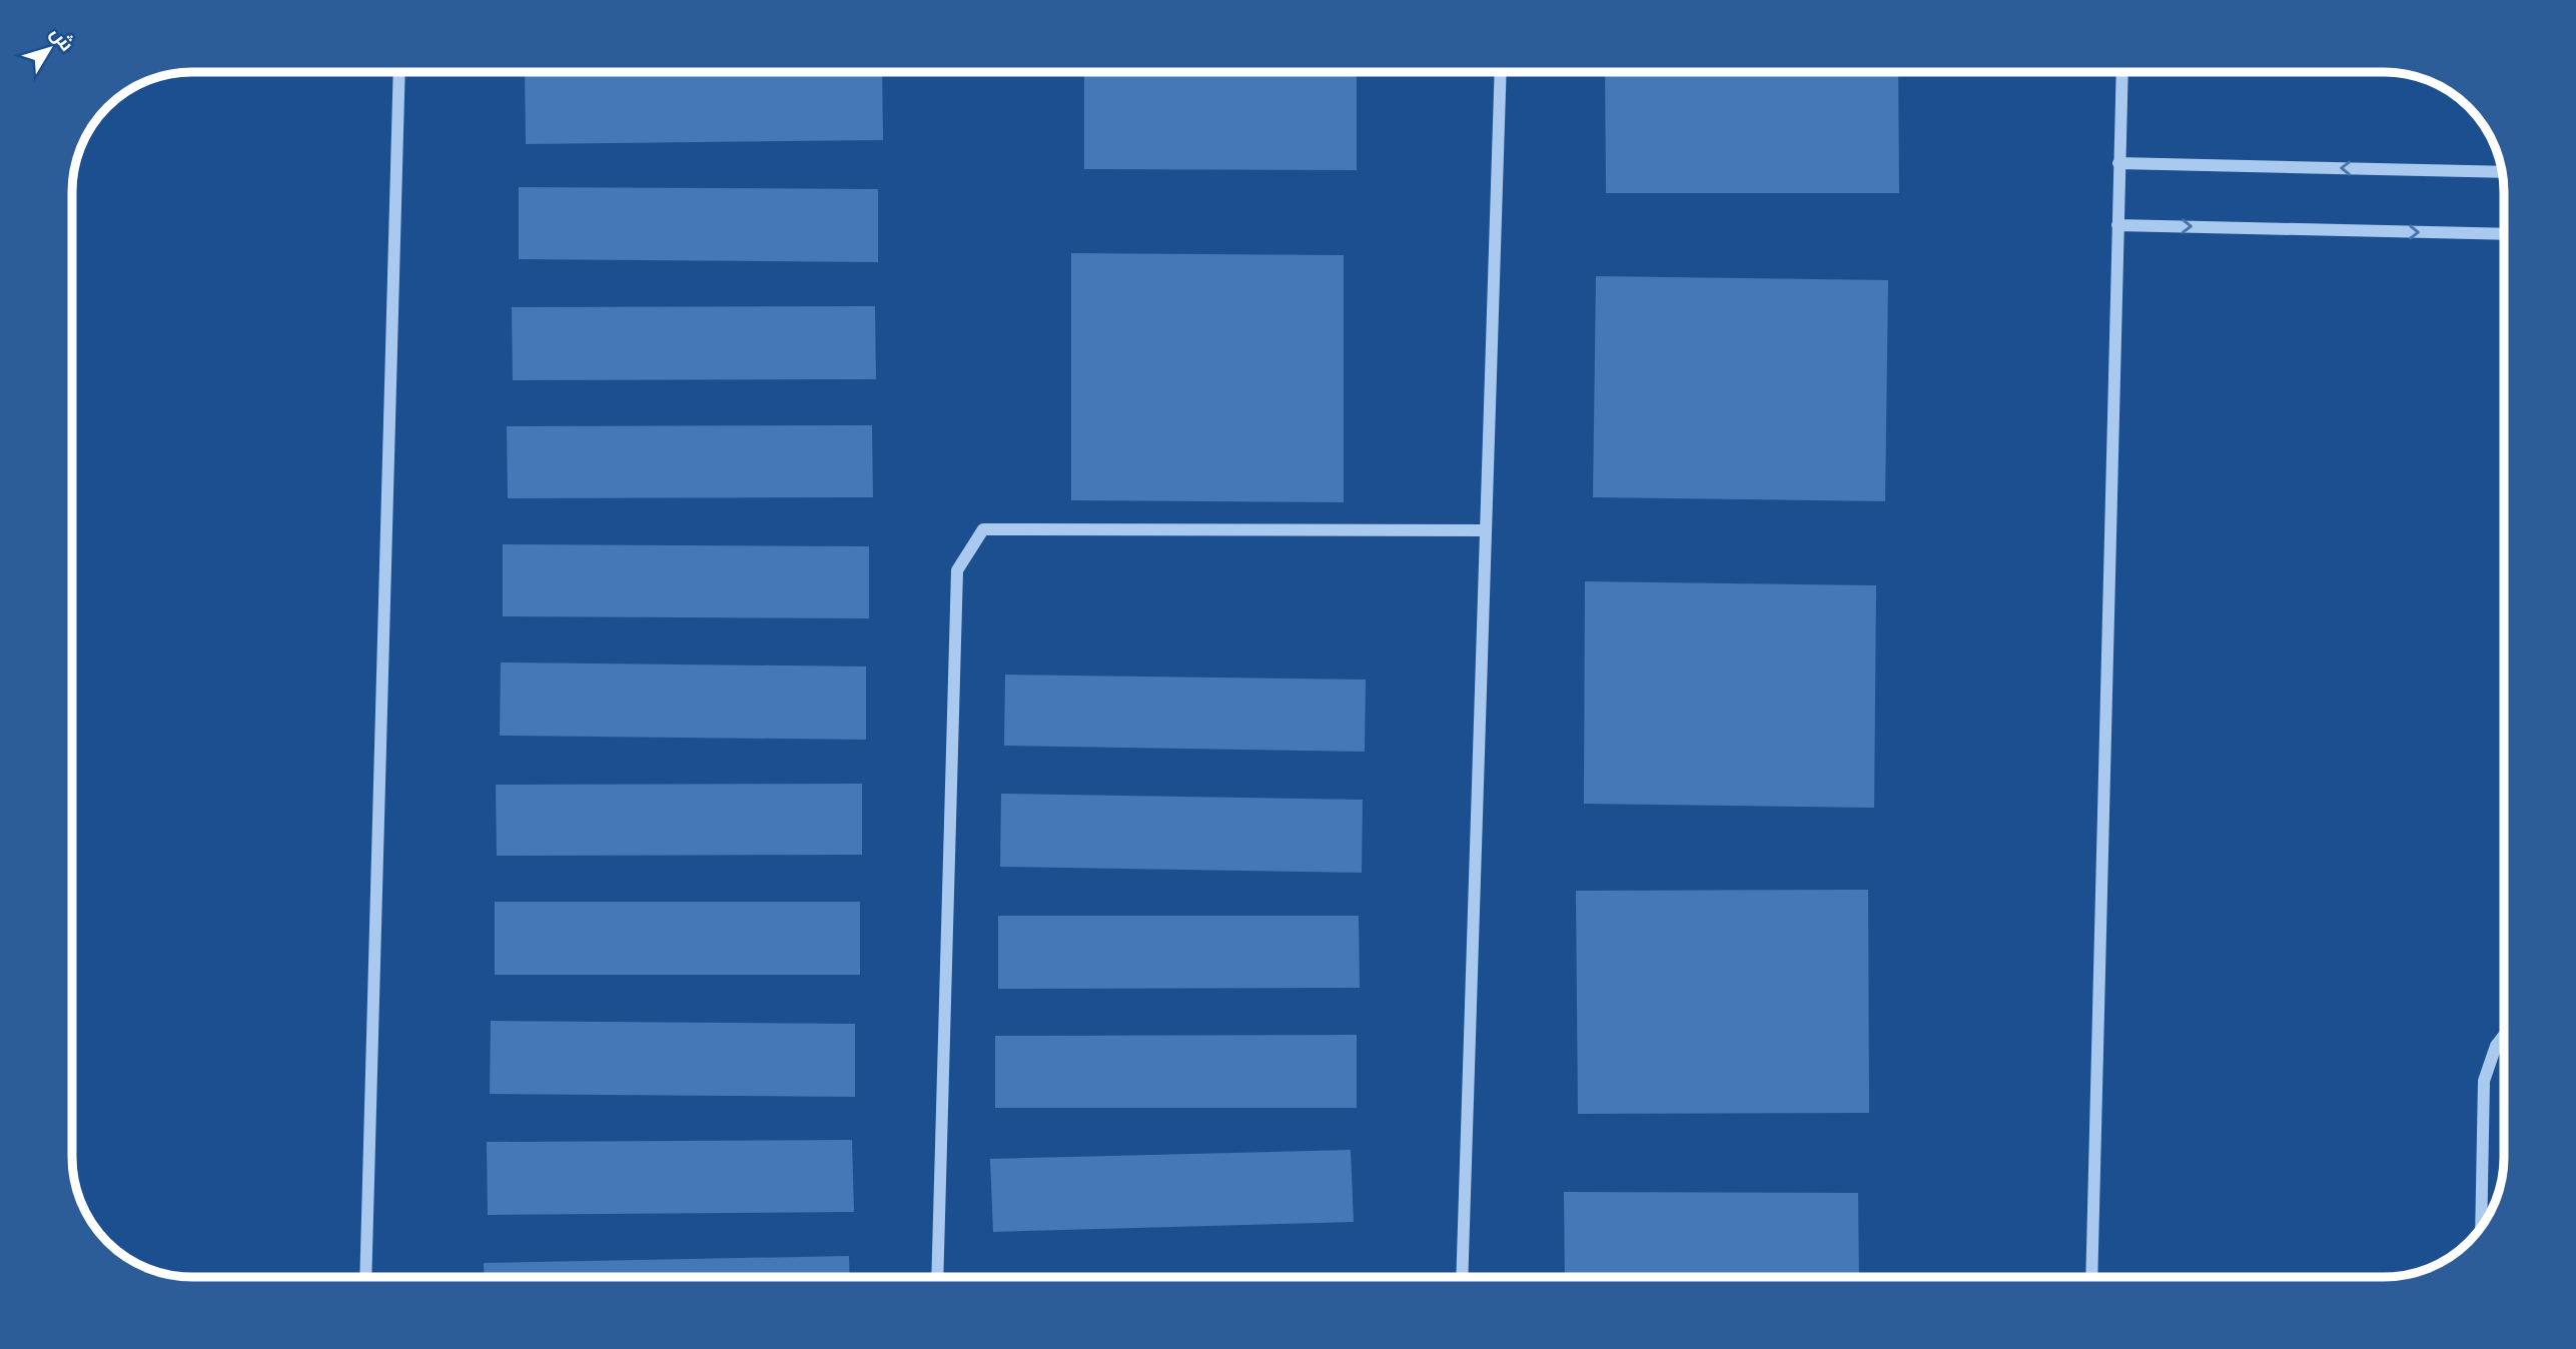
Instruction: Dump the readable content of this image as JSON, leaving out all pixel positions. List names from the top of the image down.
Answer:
{
  "north": "top right"
}
